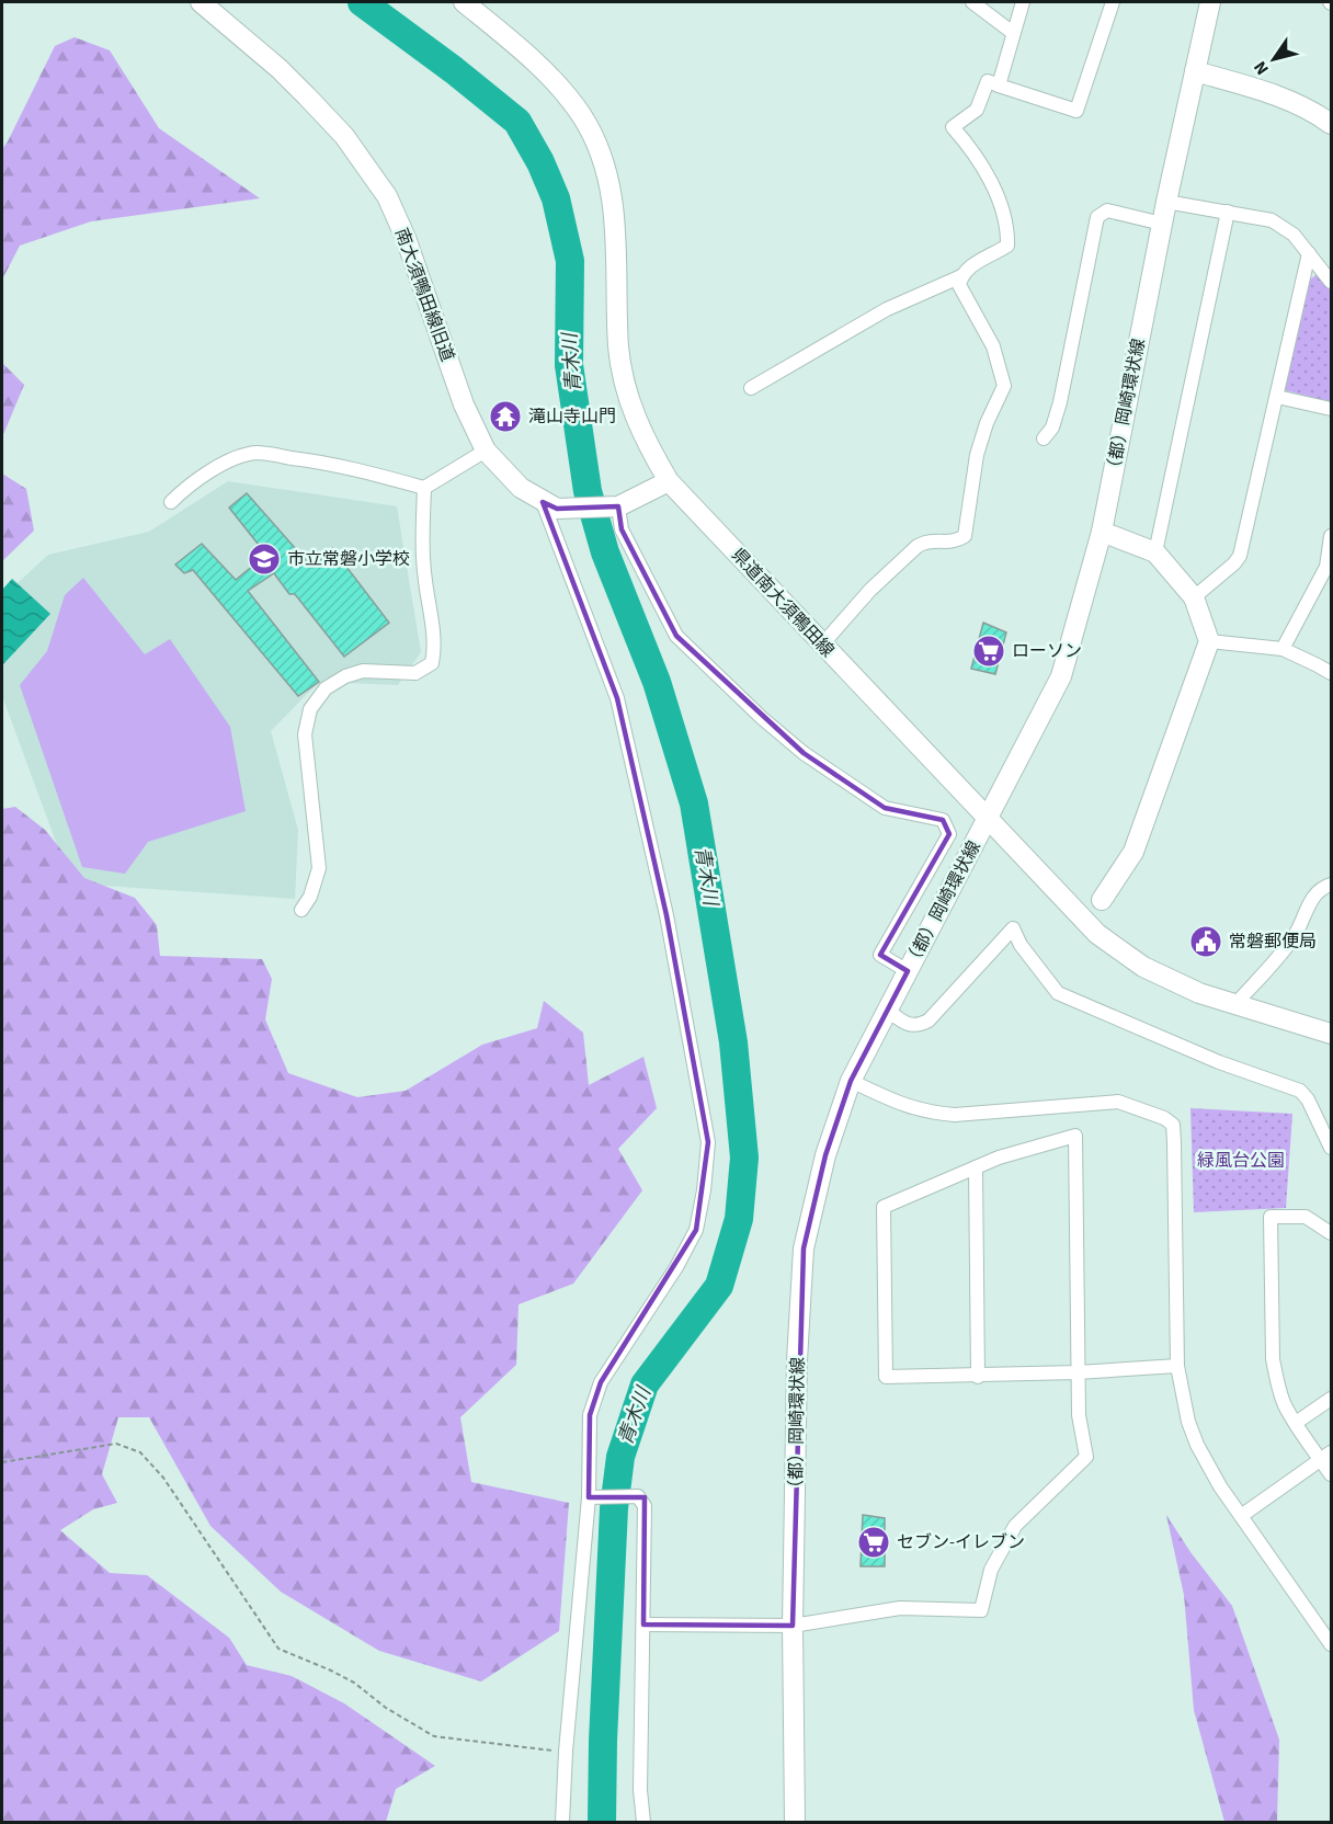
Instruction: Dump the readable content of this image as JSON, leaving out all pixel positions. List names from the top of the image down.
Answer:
{
  "streets": {
    "street": ["南大須鴨田線旧道", "（都）岡崎環状線", "県道南大須鴨田線"]
  },
  "crossings": [
    ["（都）岡崎環状線", "県道南大須鴨田線"]
  ],
  "water": ["青木川"],
  "parks": ["緑風台公園"],
  "places": {
    "temple": ["滝山寺山門"],
    "school or university": ["市立常磐小学校"],
    "supermarket": ["ローソン", "セブン-イレブン"],
    "public building": ["常磐郵便局"]
  },
  "north": "bottom left"
}
